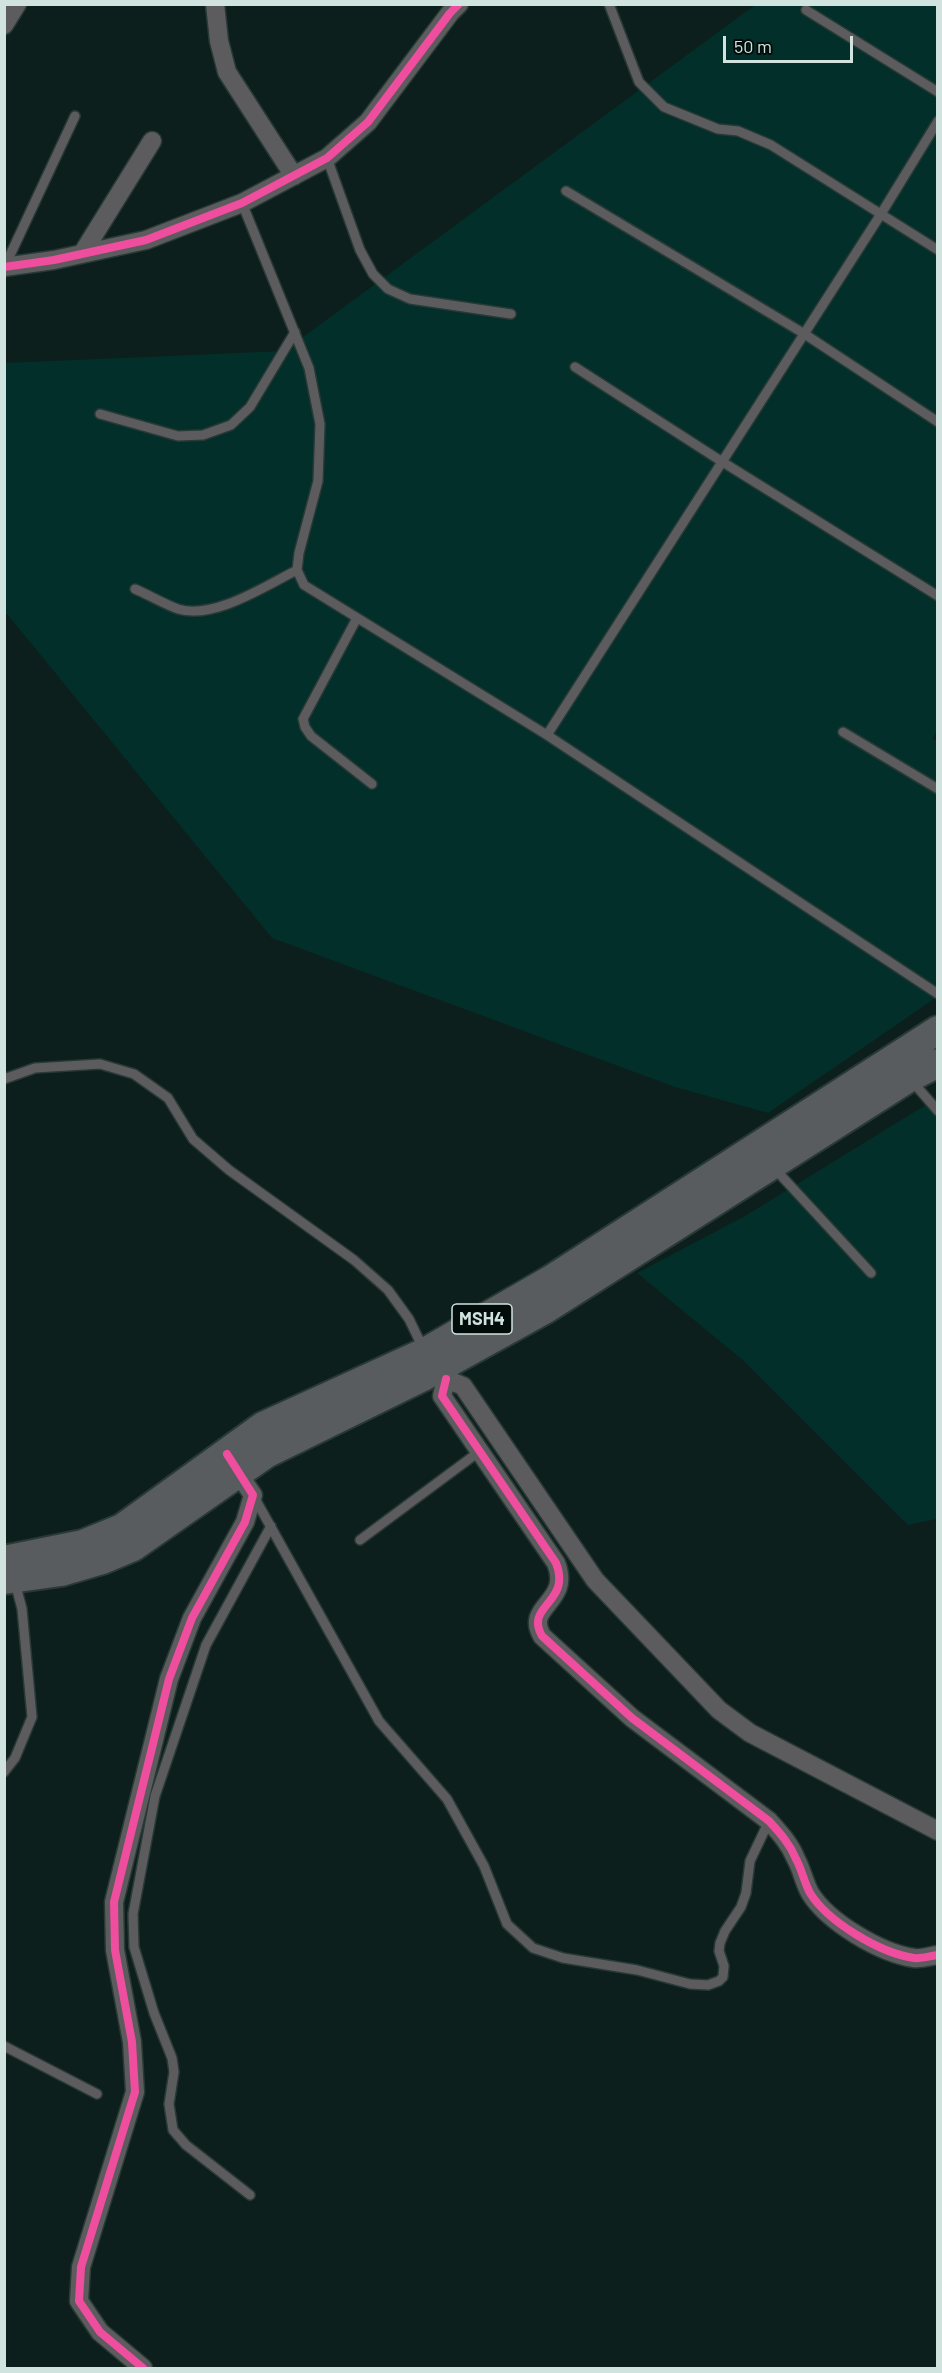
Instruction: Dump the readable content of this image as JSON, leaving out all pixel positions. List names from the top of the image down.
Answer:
{
  "streets": {
    "main road": ["MSH4"]
  },
  "scale_bar": "50 m"
}
